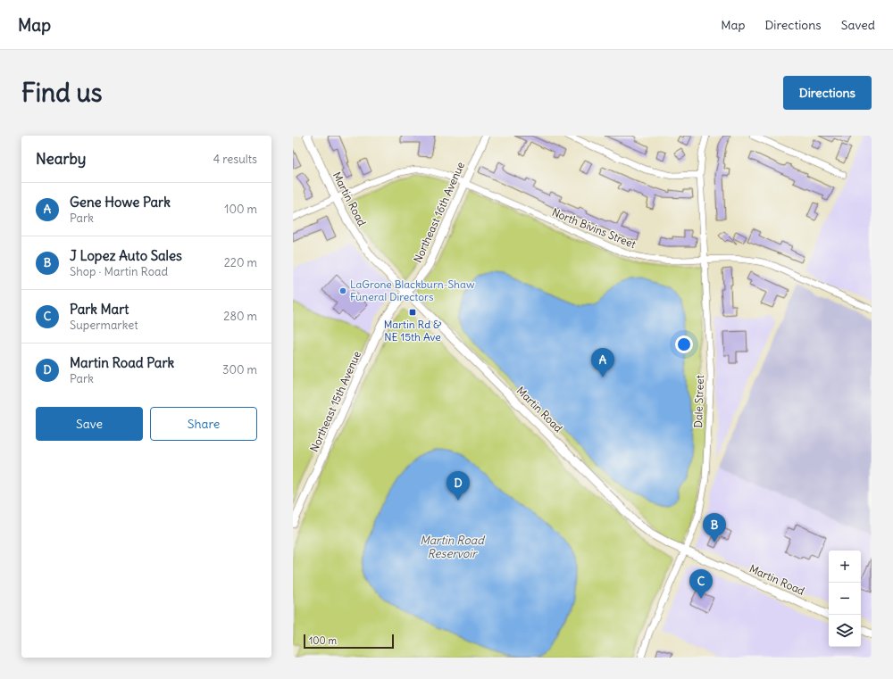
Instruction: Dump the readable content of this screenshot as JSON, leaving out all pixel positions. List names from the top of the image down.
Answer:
{
  "streets": {
    "street": [
      "Martin Road",
      "Northeast 16th Avenue",
      "North Bivins Street",
      "Northeast 15th Avenue",
      "Dale Street"
    ]
  },
  "crossings": [
    ["Martin Road", "Northeast 16th Avenue"],
    ["Martin Road", "North Bivins Street"],
    ["Martin Road", "Northeast 15th Avenue"],
    ["Martin Road", "Dale Street"],
    ["Northeast 16th Avenue", "North Bivins Street"],
    ["Northeast 16th Avenue", "Northeast 15th Avenue"],
    ["North Bivins Street", "Dale Street"]
  ],
  "water": ["Martin Road Reservoir"],
  "places": {
    "other": ["LaGrone Blackburn-Shaw Funeral Directors"],
    "transit": ["Martin Rd & NE 15th Ave"]
  },
  "scale_bar": "100 m",
  "page": {
    "header": "Map",
    "nav": ["Map", "Directions", "Saved"],
    "buttons": [
      "Directions",
      ["Save", "Share"]
    ],
    "title": "Find us",
    "heading": ["Nearby", "4 results"],
    "list": [
      {
        "mark": "A",
        "name": "Gene Howe Park",
        "note": "Park",
        "value": "100 m"
      },
      {
        "mark": "B",
        "name": "J Lopez Auto Sales",
        "note": "Shop · Martin Road",
        "value": "220 m"
      },
      {
        "mark": "C",
        "name": "Park Mart",
        "note": "Supermarket",
        "value": "280 m"
      },
      {
        "mark": "D",
        "name": "Martin Road Park",
        "note": "Park",
        "value": "300 m"
      }
    ],
    "pins": [
      "A",
      "D",
      "B",
      "C"
    ],
    "map_buttons": ["+", "−"],
    "scale": "100 m"
  }
}
